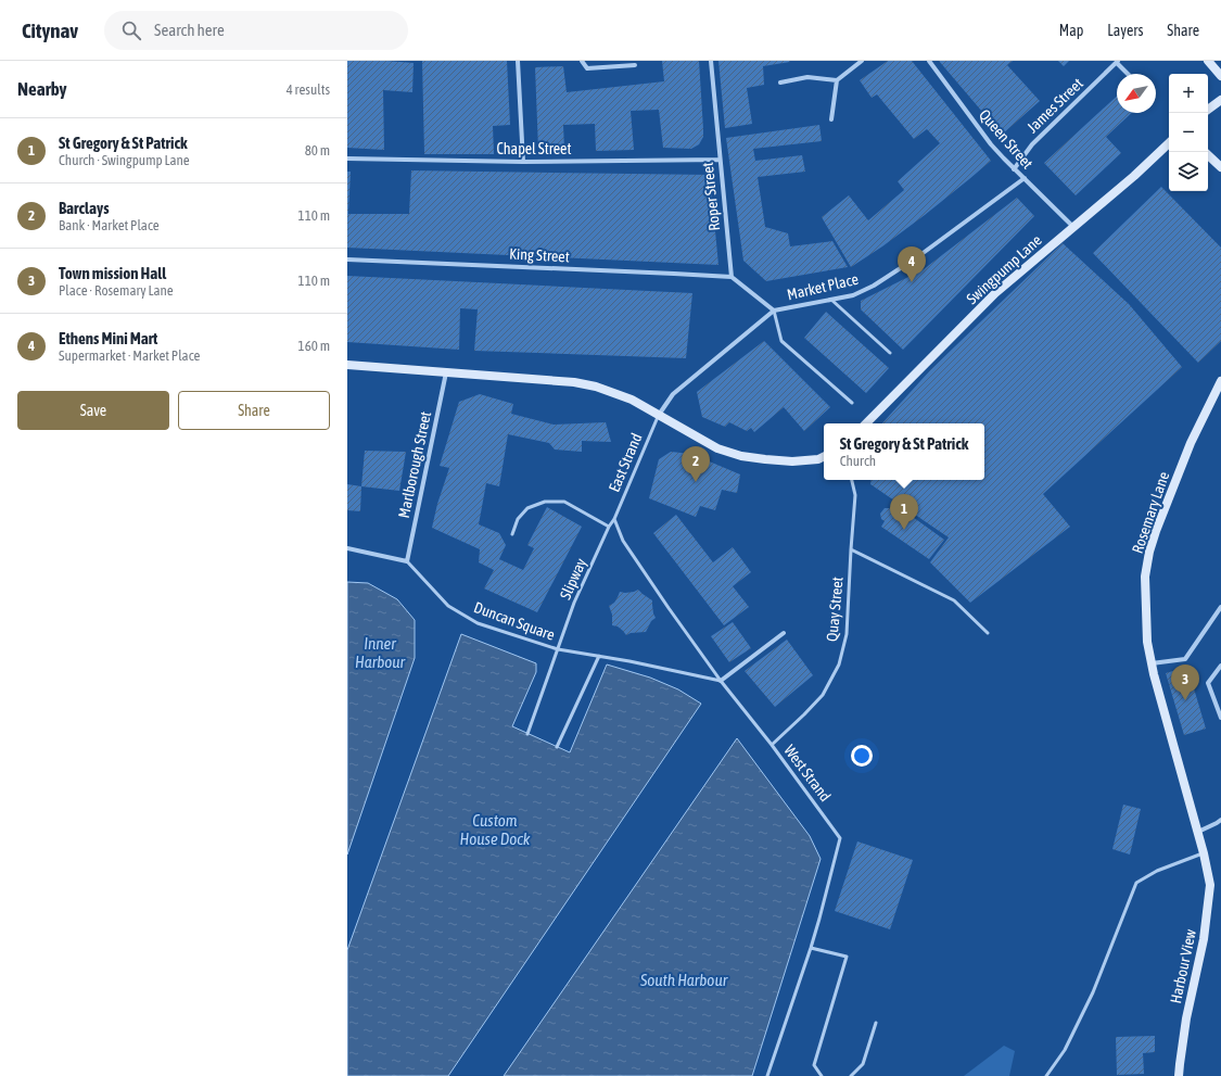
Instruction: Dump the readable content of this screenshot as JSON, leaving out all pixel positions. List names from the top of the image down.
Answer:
{
  "streets": {
    "main road": ["Swingpump Lane", "Rosemary Lane", "Harbour View"],
    "street": [
      "James Street",
      "Queen Street",
      "Chapel Street",
      "Roper Street",
      "King Street",
      "Market Place",
      "Marlborough Street"
    ],
    "lane": [
      "East Strand",
      "Slipway",
      "Quay Street",
      "Duncan Square",
      "West Strand"
    ]
  },
  "crossings": [
    ["James Street", "Queen Street"],
    ["Queen Street", "Swingpump Lane"],
    ["Queen Street", "Market Place"],
    ["Chapel Street", "Roper Street"],
    ["Roper Street", "King Street"],
    ["Market Place", "East Strand"],
    ["East Strand", "Slipway"],
    ["East Strand", "West Strand"],
    ["Marlborough Street", "Duncan Square"],
    ["Rosemary Lane", "Harbour View"],
    ["Slipway", "Duncan Square"],
    ["Slipway", "West Strand"],
    ["Quay Street", "West Strand"],
    ["Duncan Square", "West Strand"]
  ],
  "water": ["Inner Harbour", "Custom House Dock", "South Harbour"],
  "north": "bottom left",
  "page": {
    "header": "Citynav",
    "search": "Search here",
    "nav": ["Map", "Layers", "Share"],
    "heading": ["Nearby", "4 results"],
    "map_buttons": ["+", "−"],
    "list": [
      {
        "mark": "1",
        "name": "St Gregory & St Patrick",
        "note": "Church · Swingpump Lane",
        "value": "80 m"
      },
      {
        "mark": "2",
        "name": "Barclays",
        "note": "Bank · Market Place",
        "value": "110 m"
      },
      {
        "mark": "3",
        "name": "Town mission Hall",
        "note": "Place · Rosemary Lane",
        "value": "110 m"
      },
      {
        "mark": "4",
        "name": "Ethens Mini Mart",
        "note": "Supermarket · Market Place",
        "value": "160 m"
      }
    ],
    "pins": [
      "4",
      "2",
      "1",
      "3"
    ],
    "buttons": ["Save", "Share"],
    "popup": ["St Gregory & St Patrick", "Church"]
  }
}
